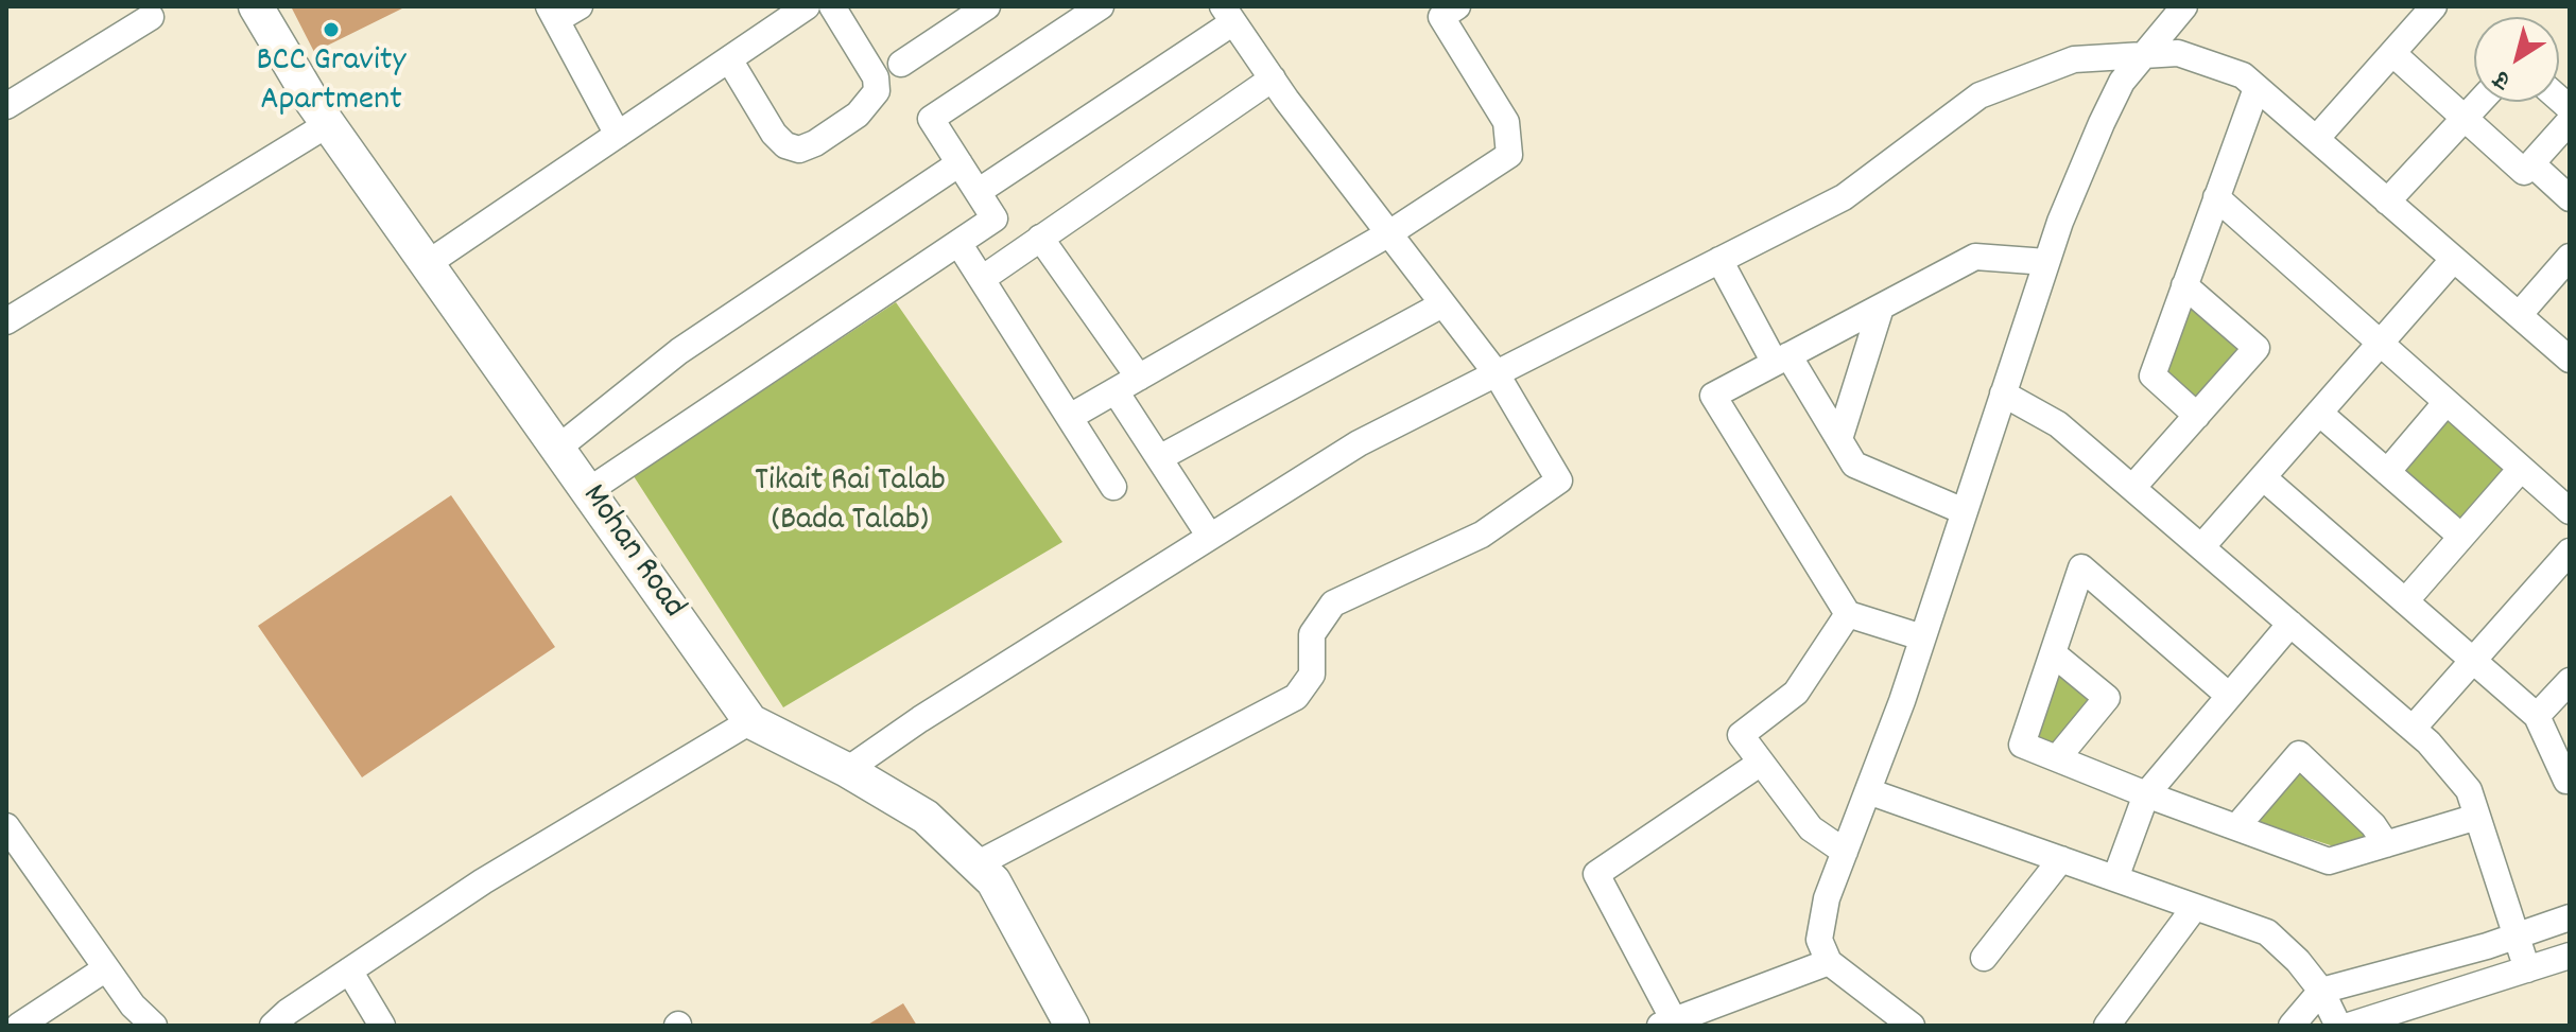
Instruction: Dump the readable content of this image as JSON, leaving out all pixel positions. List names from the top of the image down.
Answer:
{
  "streets": {
    "main road": ["Mohan Road"]
  },
  "parks": ["Tikait Rai Talab (Bada Talab)"],
  "places": ["BCC Gravity Apartment"],
  "north": "bottom left"
}
